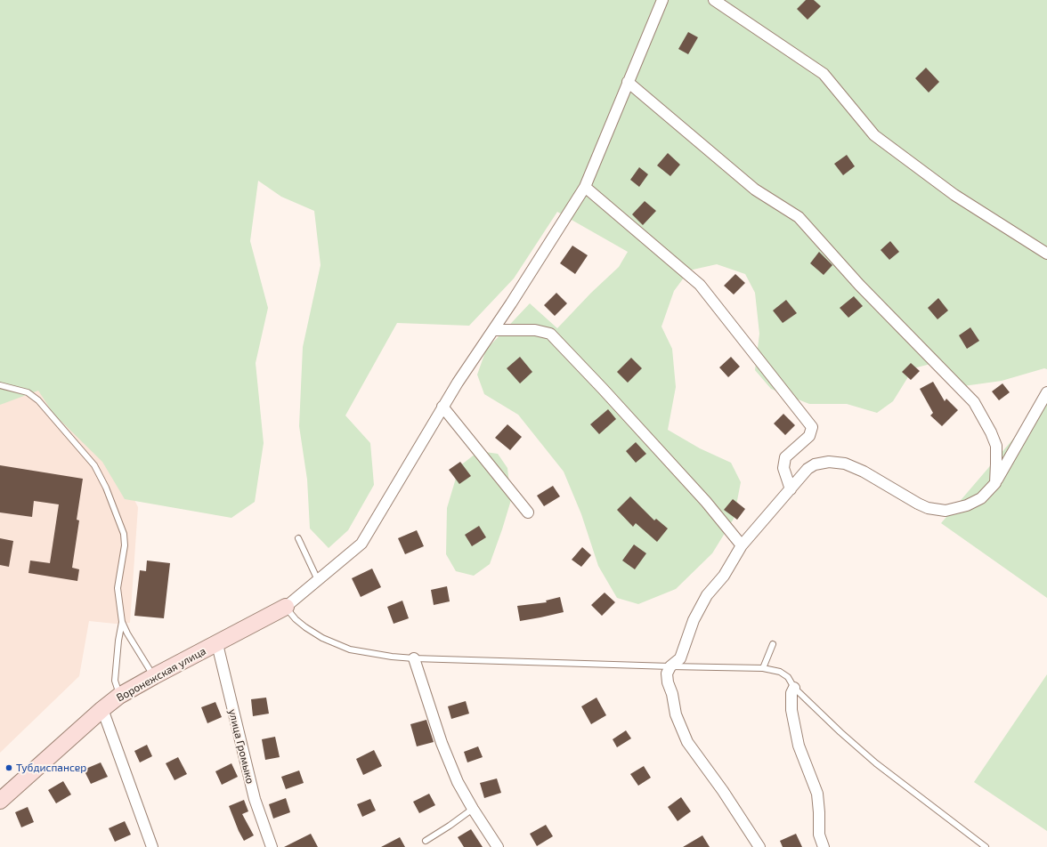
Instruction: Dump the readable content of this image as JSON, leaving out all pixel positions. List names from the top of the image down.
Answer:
{
  "streets": {
    "street": ["Воронежская улица", "улица Громыко"]
  },
  "crossings": [
    ["Воронежская улица", "улица Громыко"]
  ],
  "places": ["Тубдиспансер"]
}
